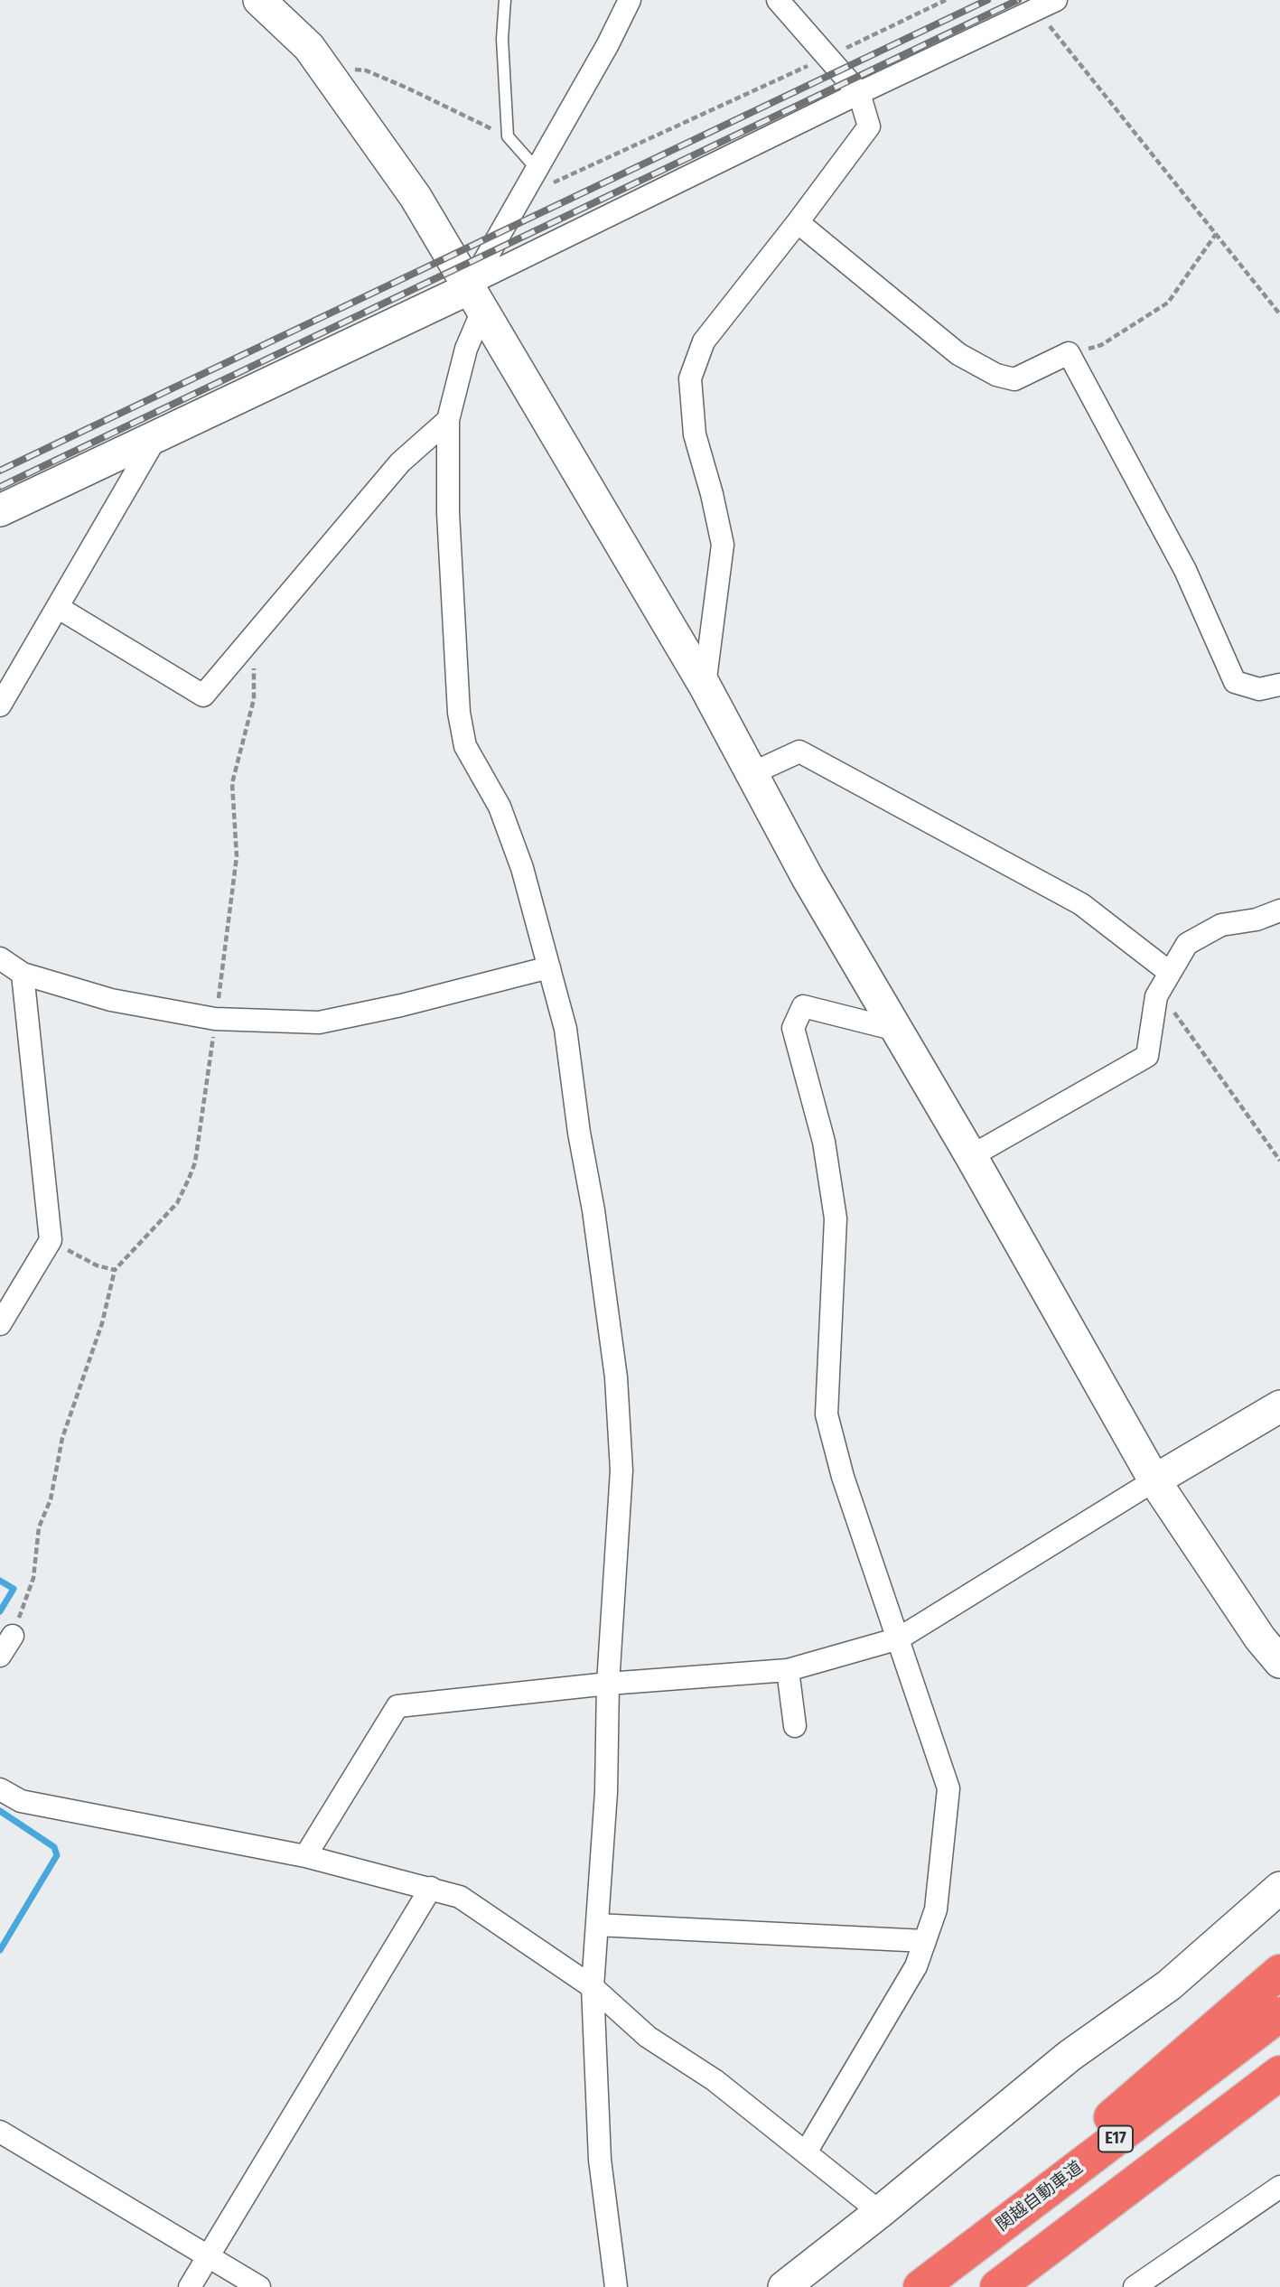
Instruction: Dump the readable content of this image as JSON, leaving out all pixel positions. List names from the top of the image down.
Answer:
{
  "streets": {
    "highway": ["E17", "関越自動車道"]
  }
}
